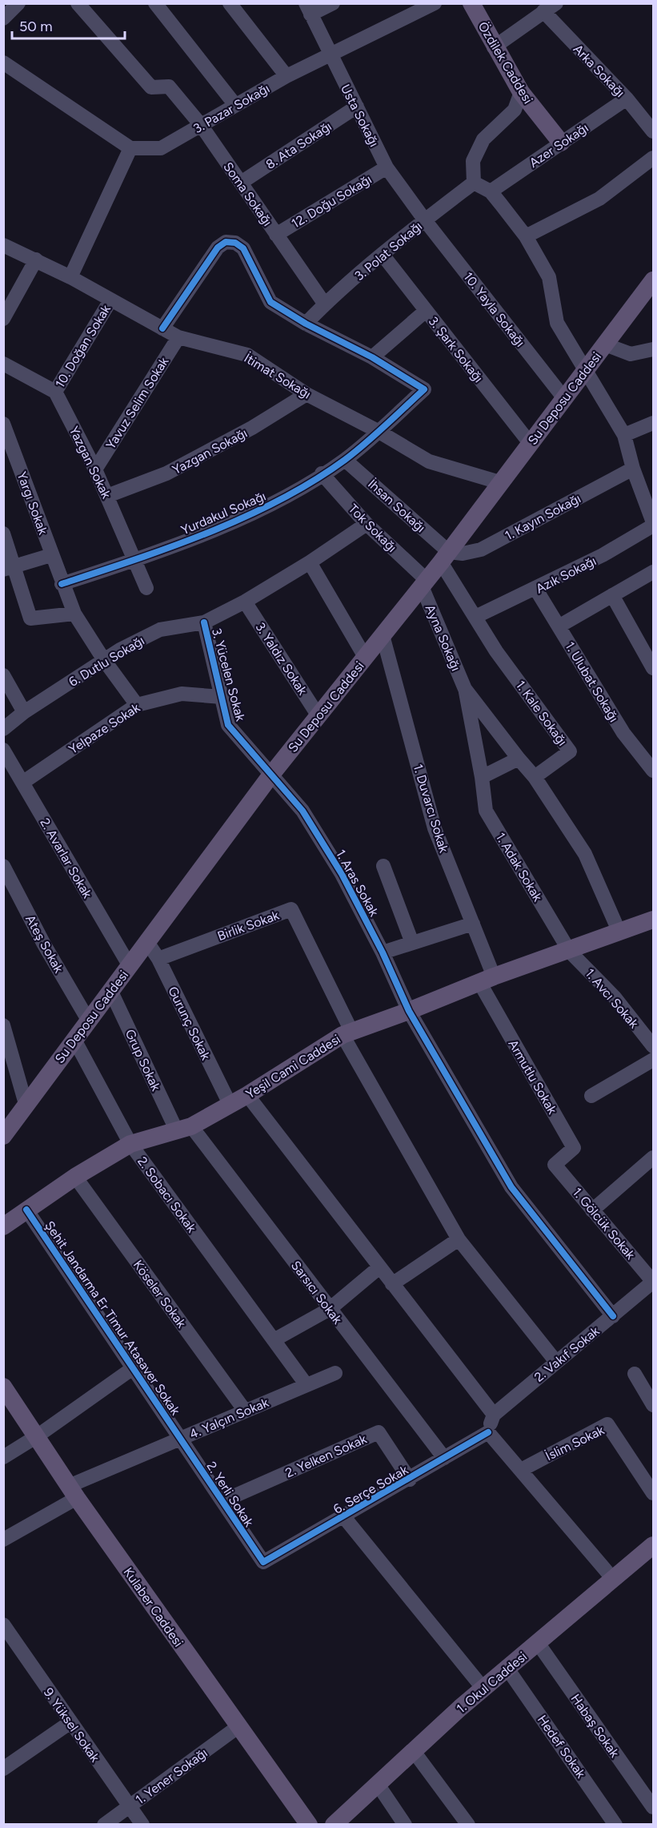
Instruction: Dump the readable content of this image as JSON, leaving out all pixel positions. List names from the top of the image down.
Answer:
{
  "streets": {
    "main road": [
      "Özdilek Caddesi",
      "Su Deposu Caddesi",
      "Yeşil Cami Caddesi",
      "Kulaber Caddesi",
      "1. Okul Caddesi"
    ],
    "street": [
      "Arka Sokağı",
      "3. Pazar Sokağı",
      "Usta Sokağı",
      "8. Ata Sokağı",
      "Azer Sokağı",
      "Soma Sokağı",
      "12. Doğu Sokağı",
      "3. Polat Sokağı",
      "10. Yayla Sokağı",
      "10. Doğan Sokak",
      "3. Şark Sokağı",
      "İtimat Sokağı",
      "Yavuz Selim Sokak",
      "Yazgan Sokağı",
      "Yazgan Sokak",
      "Yargı Sokak",
      "İhsan Sokağı",
      "Yurdakul Sokağı",
      "1. Kayın Sokağı",
      "Tok Sokağı",
      "Azık Sokağı",
      "Ayna Sokağı",
      "3. Yaldız Sokak",
      "6. Dutlu Sokağı",
      "3. Yücelen Sokak",
      "1. Ulubat Sokağı",
      "1. Kale Sokağı",
      "Yelpaze Sokak",
      "1. Duvarcı Sokak",
      "2. Avarlar Sokak",
      "1. Adak Sokak",
      "1. Aras Sokak",
      "Birlik Sokak",
      "Ateş Sokak",
      "1. Avcı Sokak",
      "Gurunç Sokak",
      "Grup Sokak",
      "Armutlu Sokak",
      "2. Sobacı Sokak",
      "1. Gölcük Sokak",
      "Sarsıcı Sokak",
      "Köseler Sokak",
      "Şehit Jandarma Er Timur Atasaver Sokak",
      "2. Vakıf Sokak",
      "4. Yalçın Sokak",
      "İslim Sokak",
      "2. Yelken Sokak",
      "6. Serçe Sokak",
      "2. Yerli Sokak",
      "9. Yüksel Sokak",
      "Habaş Sokak",
      "Hedef Sokak",
      "1. Yener Sokağı"
    ]
  },
  "crossings": [
    ["Özdilek Caddesi", "Azer Sokağı"],
    ["Arka Sokağı", "Azer Sokağı"],
    ["3. Pazar Sokağı", "Usta Sokağı"],
    ["3. Pazar Sokağı", "Soma Sokağı"],
    ["Usta Sokağı", "8. Ata Sokağı"],
    ["Usta Sokağı", "12. Doğu Sokağı"],
    ["Usta Sokağı", "3. Polat Sokağı"],
    ["Usta Sokağı", "10. Yayla Sokağı"],
    ["8. Ata Sokağı", "Soma Sokağı"],
    ["Soma Sokağı", "12. Doğu Sokağı"],
    ["Soma Sokağı", "3. Polat Sokağı"],
    ["3. Polat Sokağı", "10. Yayla Sokağı"],
    ["3. Polat Sokağı", "3. Şark Sokağı"],
    ["10. Yayla Sokağı", "Su Deposu Caddesi"],
    ["10. Doğan Sokak", "İtimat Sokağı"],
    ["10. Doğan Sokak", "Yazgan Sokak"],
    ["3. Şark Sokağı", "Su Deposu Caddesi"],
    ["İtimat Sokağı", "Su Deposu Caddesi"],
    ["İtimat Sokağı", "Yavuz Selim Sokak"],
    ["İtimat Sokağı", "Yazgan Sokağı"],
    ["İtimat Sokağı", "Yurdakul Sokağı"],
    ["Su Deposu Caddesi", "İhsan Sokağı"],
    ["Su Deposu Caddesi", "1. Kayın Sokağı"],
    ["Su Deposu Caddesi", "Tok Sokağı"],
    ["Su Deposu Caddesi", "Ayna Sokağı"],
    ["Su Deposu Caddesi", "3. Yaldız Sokak"],
    ["Su Deposu Caddesi", "3. Yücelen Sokak"],
    ["Su Deposu Caddesi", "1. Kale Sokağı"],
    ["Su Deposu Caddesi", "1. Duvarcı Sokak"],
    ["Su Deposu Caddesi", "2. Avarlar Sokak"],
    ["Su Deposu Caddesi", "1. Aras Sokak"],
    ["Su Deposu Caddesi", "Ateş Sokak"],
    ["Su Deposu Caddesi", "Gurunç Sokak"],
    ["Su Deposu Caddesi", "Grup Sokak"],
    ["Su Deposu Caddesi", "2. Sobacı Sokak"],
    ["Yavuz Selim Sokak", "Yazgan Sokak"],
    ["Yazgan Sokağı", "Yazgan Sokak"],
    ["Yazgan Sokak", "Yurdakul Sokağı"],
    ["Yargı Sokak", "Yurdakul Sokağı"],
    ["Yargı Sokak", "6. Dutlu Sokağı"],
    ["Yargı Sokak", "Yelpaze Sokak"],
    ["İhsan Sokağı", "Yurdakul Sokağı"],
    ["İhsan Sokağı", "1. Kayın Sokağı"],
    ["İhsan Sokağı", "1. Kale Sokağı"],
    ["Yurdakul Sokağı", "Tok Sokağı"],
    ["1. Kayın Sokağı", "1. Kale Sokağı"],
    ["Tok Sokağı", "Ayna Sokağı"],
    ["Tok Sokağı", "6. Dutlu Sokağı"],
    ["Azık Sokağı", "1. Ulubat Sokağı"],
    ["Azık Sokağı", "1. Kale Sokağı"],
    ["Ayna Sokağı", "1. Kale Sokağı"],
    ["Ayna Sokağı", "1. Adak Sokak"],
    ["3. Yaldız Sokak", "6. Dutlu Sokağı"],
    ["6. Dutlu Sokağı", "3. Yücelen Sokak"],
    ["3. Yücelen Sokak", "Yelpaze Sokak"],
    ["3. Yücelen Sokak", "1. Aras Sokak"],
    ["Yelpaze Sokak", "2. Avarlar Sokak"],
    ["1. Duvarcı Sokak", "Yeşil Cami Caddesi"],
    ["1. Duvarcı Sokak", "Armutlu Sokak"],
    ["1. Adak Sokak", "1. Avcı Sokak"],
    ["1. Adak Sokak", "Yeşil Cami Caddesi"],
    ["1. Aras Sokak", "Yeşil Cami Caddesi"],
    ["1. Aras Sokak", "2. Vakıf Sokak"],
    ["Birlik Sokak", "Gurunç Sokak"],
    ["Birlik Sokak", "Yeşil Cami Caddesi"],
    ["1. Avcı Sokak", "Yeşil Cami Caddesi"],
    ["Gurunç Sokak", "Yeşil Cami Caddesi"],
    ["Grup Sokak", "Yeşil Cami Caddesi"],
    ["Grup Sokak", "Sarsıcı Sokak"],
    ["Yeşil Cami Caddesi", "Armutlu Sokak"],
    ["Yeşil Cami Caddesi", "2. Sobacı Sokak"],
    ["Yeşil Cami Caddesi", "Sarsıcı Sokak"],
    ["Yeşil Cami Caddesi", "Köseler Sokak"],
    ["Yeşil Cami Caddesi", "Şehit Jandarma Er Timur Atasaver Sokak"],
    ["Armutlu Sokak", "1. Gölcük Sokak"],
    ["2. Sobacı Sokak", "4. Yalçın Sokak"],
    ["1. Gölcük Sokak", "2. Vakıf Sokak"],
    ["Sarsıcı Sokak", "6. Serçe Sokak"],
    ["Köseler Sokak", "4. Yalçın Sokak"],
    ["Şehit Jandarma Er Timur Atasaver Sokak", "4. Yalçın Sokak"],
    ["Şehit Jandarma Er Timur Atasaver Sokak", "2. Yerli Sokak"],
    ["4. Yalçın Sokak", "2. Yerli Sokak"],
    ["4. Yalçın Sokak", "Kulaber Caddesi"],
    ["2. Yelken Sokak", "6. Serçe Sokak"],
    ["2. Yelken Sokak", "2. Yerli Sokak"],
    ["6. Serçe Sokak", "2. Yerli Sokak"],
    ["Kulaber Caddesi", "1. Yener Sokağı"],
    ["1. Okul Caddesi", "Habaş Sokak"],
    ["1. Okul Caddesi", "Hedef Sokak"],
    ["9. Yüksel Sokak", "1. Yener Sokağı"]
  ],
  "scale_bar": "50 m"
}
